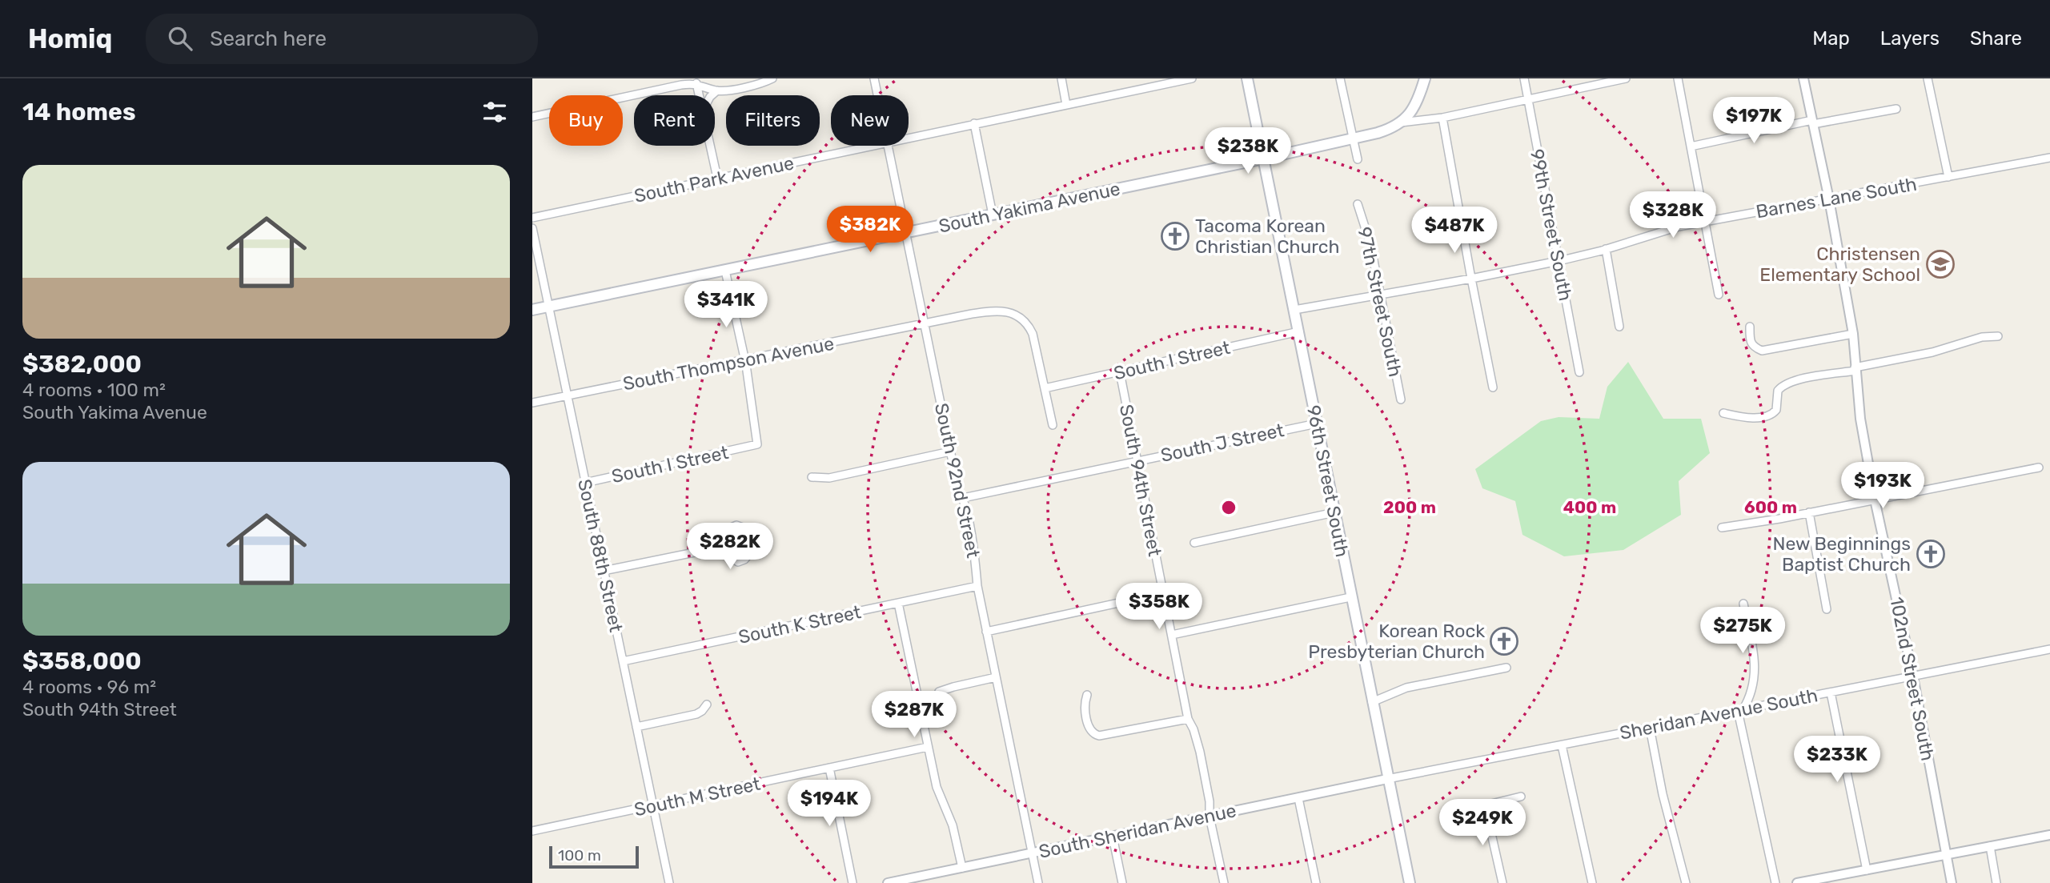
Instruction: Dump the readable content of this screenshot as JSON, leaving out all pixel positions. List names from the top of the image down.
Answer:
{
  "streets": {
    "main road": ["South Yakima Avenue", "96th Street South"],
    "street": [
      "South Park Avenue",
      "Barnes Lane South",
      "99th Street South",
      "97th Street South",
      "South I Street",
      "South Thompson Avenue",
      "South J Street",
      "South 92nd Street",
      "South 94th Street",
      "South 88th Street",
      "South K Street",
      "102nd Street South",
      "Sheridan Avenue South",
      "South M Street",
      "South Sheridan Avenue"
    ]
  },
  "crossings": [
    ["Barnes Lane South", "99th Street South"],
    ["Barnes Lane South", "97th Street South"],
    ["Barnes Lane South", "96th Street South"],
    ["Barnes Lane South", "102nd Street South"],
    ["South Yakima Avenue", "South 92nd Street"],
    ["South Yakima Avenue", "96th Street South"],
    ["South Yakima Avenue", "South 88th Street"],
    ["South I Street", "South Thompson Avenue"],
    ["South I Street", "South 94th Street"],
    ["South I Street", "96th Street South"],
    ["South I Street", "South 88th Street"],
    ["South Thompson Avenue", "South 92nd Street"],
    ["South Thompson Avenue", "South 88th Street"],
    ["South J Street", "South 92nd Street"],
    ["South J Street", "South 94th Street"],
    ["South J Street", "96th Street South"],
    ["South 92nd Street", "South K Street"],
    ["South 92nd Street", "South Sheridan Avenue"],
    ["South 94th Street", "South Sheridan Avenue"],
    ["96th Street South", "Sheridan Avenue South"],
    ["96th Street South", "South Sheridan Avenue"],
    ["South 88th Street", "South K Street"],
    ["South 88th Street", "South M Street"],
    ["102nd Street South", "Sheridan Avenue South"],
    ["Sheridan Avenue South", "South Sheridan Avenue"]
  ],
  "places": {
    "church": ["Tacoma Korean Christian Church", "New Beginnings Baptist Church", "Korean Rock Presbyterian Church"],
    "school or university": ["Christensen Elementary School"]
  },
  "scale_bar": "100 m",
  "page": {
    "header": "Homiq",
    "search": "Search here",
    "nav": ["Map", "Layers", "Share"],
    "heading": "14 homes",
    "chip": [
      "Buy",
      "Rent",
      "Filters",
      "New"
    ],
    "price": [
      "$197K",
      "$238K",
      "$328K",
      "$382K",
      "$487K",
      "$341K",
      "$193K",
      "$282K",
      "$358K",
      "$275K",
      "$287K",
      "$233K",
      "$194K",
      "$249K"
    ],
    "list": [
      {
        "name": "$382,000",
        "note": "4 rooms · 100 m² · South Yakima Avenue"
      },
      {
        "name": "$358,000",
        "note": "4 rooms · 96 m² · South 94th Street"
      }
    ],
    "scale": "100 m"
  },
  "rings": ["200 m", "400 m", "600 m"]
}
